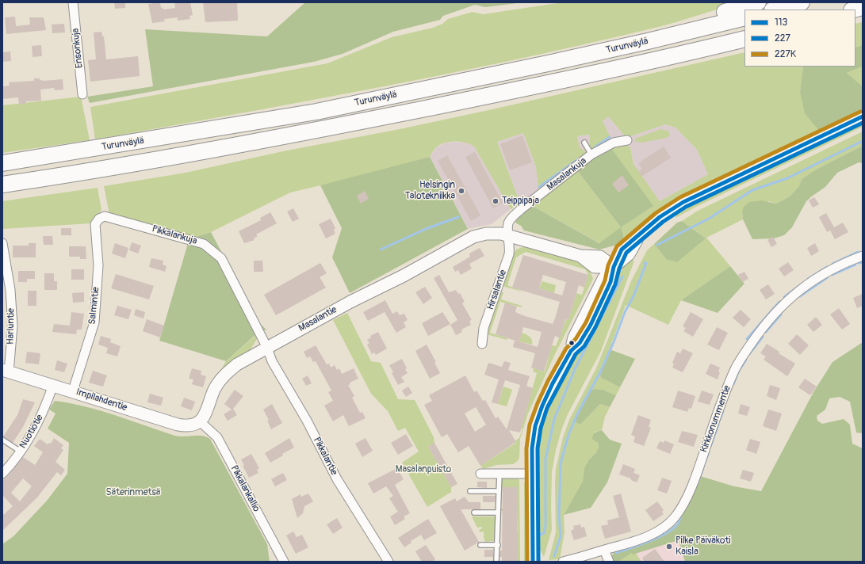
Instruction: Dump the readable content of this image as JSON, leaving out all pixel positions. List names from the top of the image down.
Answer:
{
  "streets": {
    "highway": ["Turunväylä"],
    "street": [
      "Ensonkuja",
      "Masalankuja",
      "Pikkalankuja",
      "Hirsalantie",
      "Salmintie",
      "Masalantie",
      "Harluntie",
      "Impilahdentie",
      "Kirkkonummentie",
      "Nuotiotie",
      "Pikkalantie",
      "Pikkalankallio"
    ]
  },
  "crossings": [
    ["Masalankuja", "Hirsalantie"],
    ["Masalankuja", "Masalantie"],
    ["Pikkalankuja", "Salmintie"],
    ["Pikkalankuja", "Masalantie"],
    ["Pikkalankuja", "Pikkalantie"],
    ["Hirsalantie", "Masalantie"],
    ["Salmintie", "Impilahdentie"],
    ["Masalantie", "Impilahdentie"],
    ["Masalantie", "Pikkalantie"],
    ["Masalantie", "Pikkalankallio"],
    ["Harluntie", "Impilahdentie"],
    ["Impilahdentie", "Nuotiotie"],
    ["Impilahdentie", "Pikkalankallio"]
  ],
  "parks": ["Masalanpuisto", "Säterinmetsä"],
  "places": ["Helsingin Talotekniikka", "Teippipaja", "Pilke Päiväkoti Kaisla"],
  "lines": ["transit line 227K", "transit line 113", "transit line 227"],
  "legend": ["113", "227", "227K"]
}
